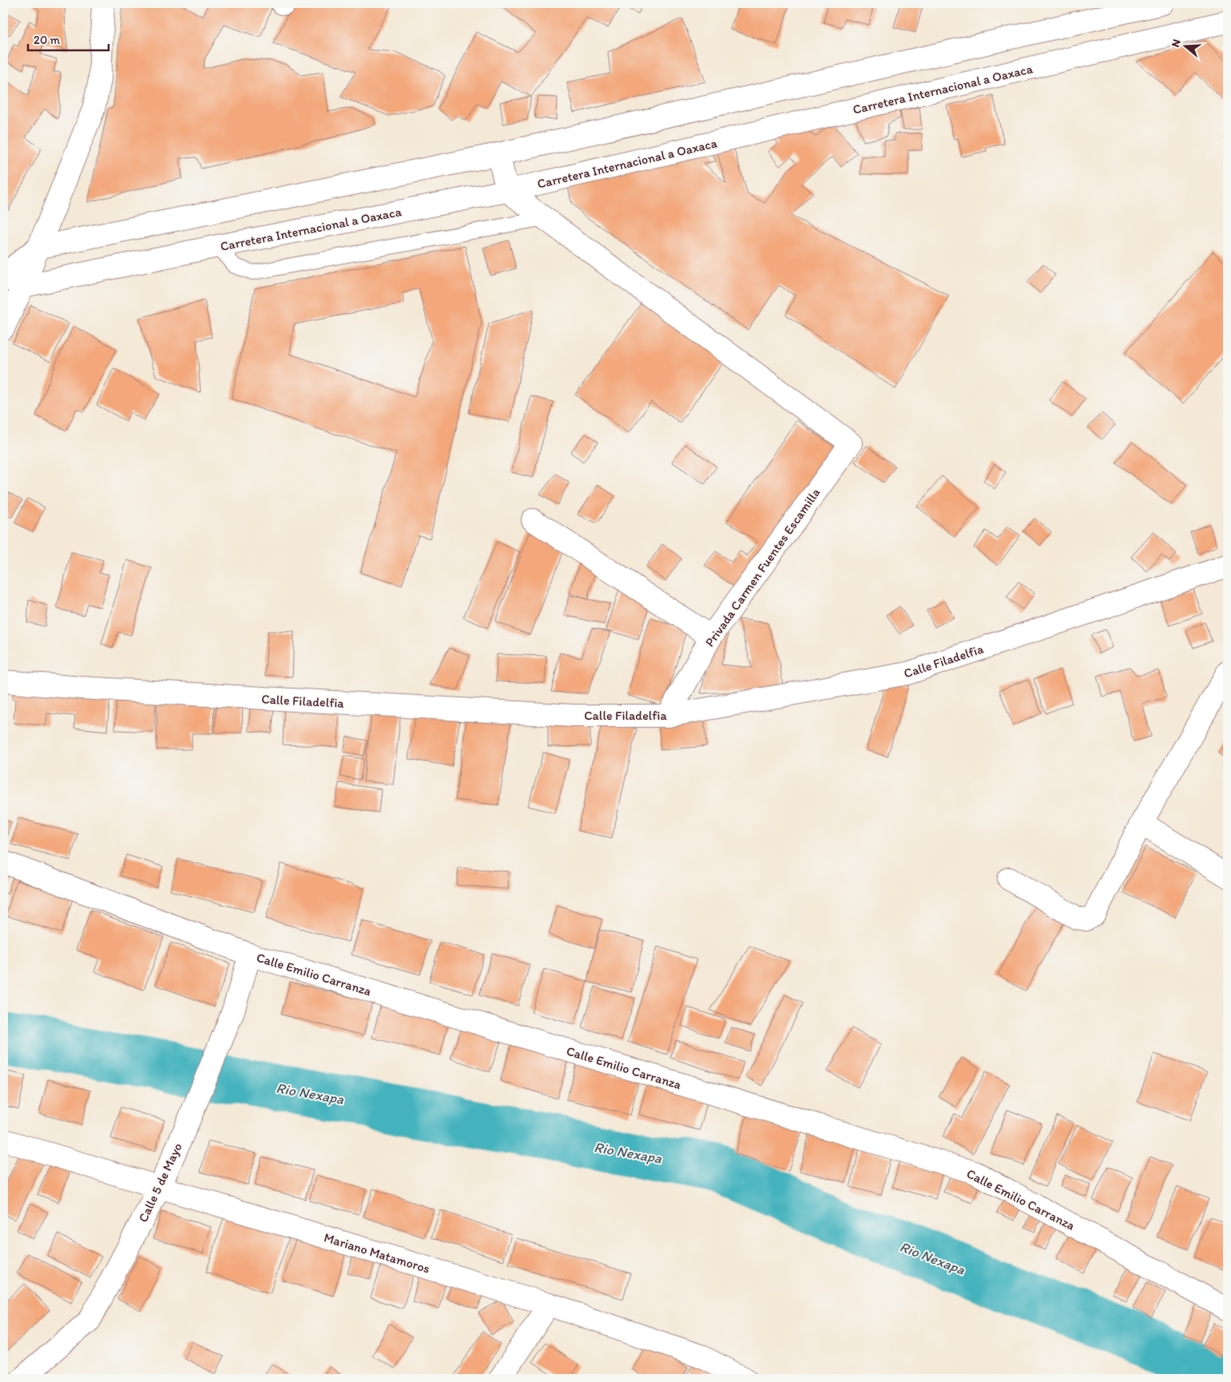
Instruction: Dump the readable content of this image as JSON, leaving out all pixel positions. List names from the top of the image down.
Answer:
{
  "streets": {
    "street": [
      "Carretera Internacional a Oaxaca",
      "Privada Carmen Fuentes Escamilla",
      "Calle Filadelfia",
      "Calle Emilio Carranza",
      "Calle 5 de Mayo",
      "Mariano Matamoros"
    ]
  },
  "crossings": [
    ["Privada Carmen Fuentes Escamilla", "Calle Filadelfia"],
    ["Calle Emilio Carranza", "Calle 5 de Mayo"],
    ["Calle 5 de Mayo", "Mariano Matamoros"]
  ],
  "water": ["Rio Nexapa"],
  "scale_bar": "20 m",
  "north": "left"
}
